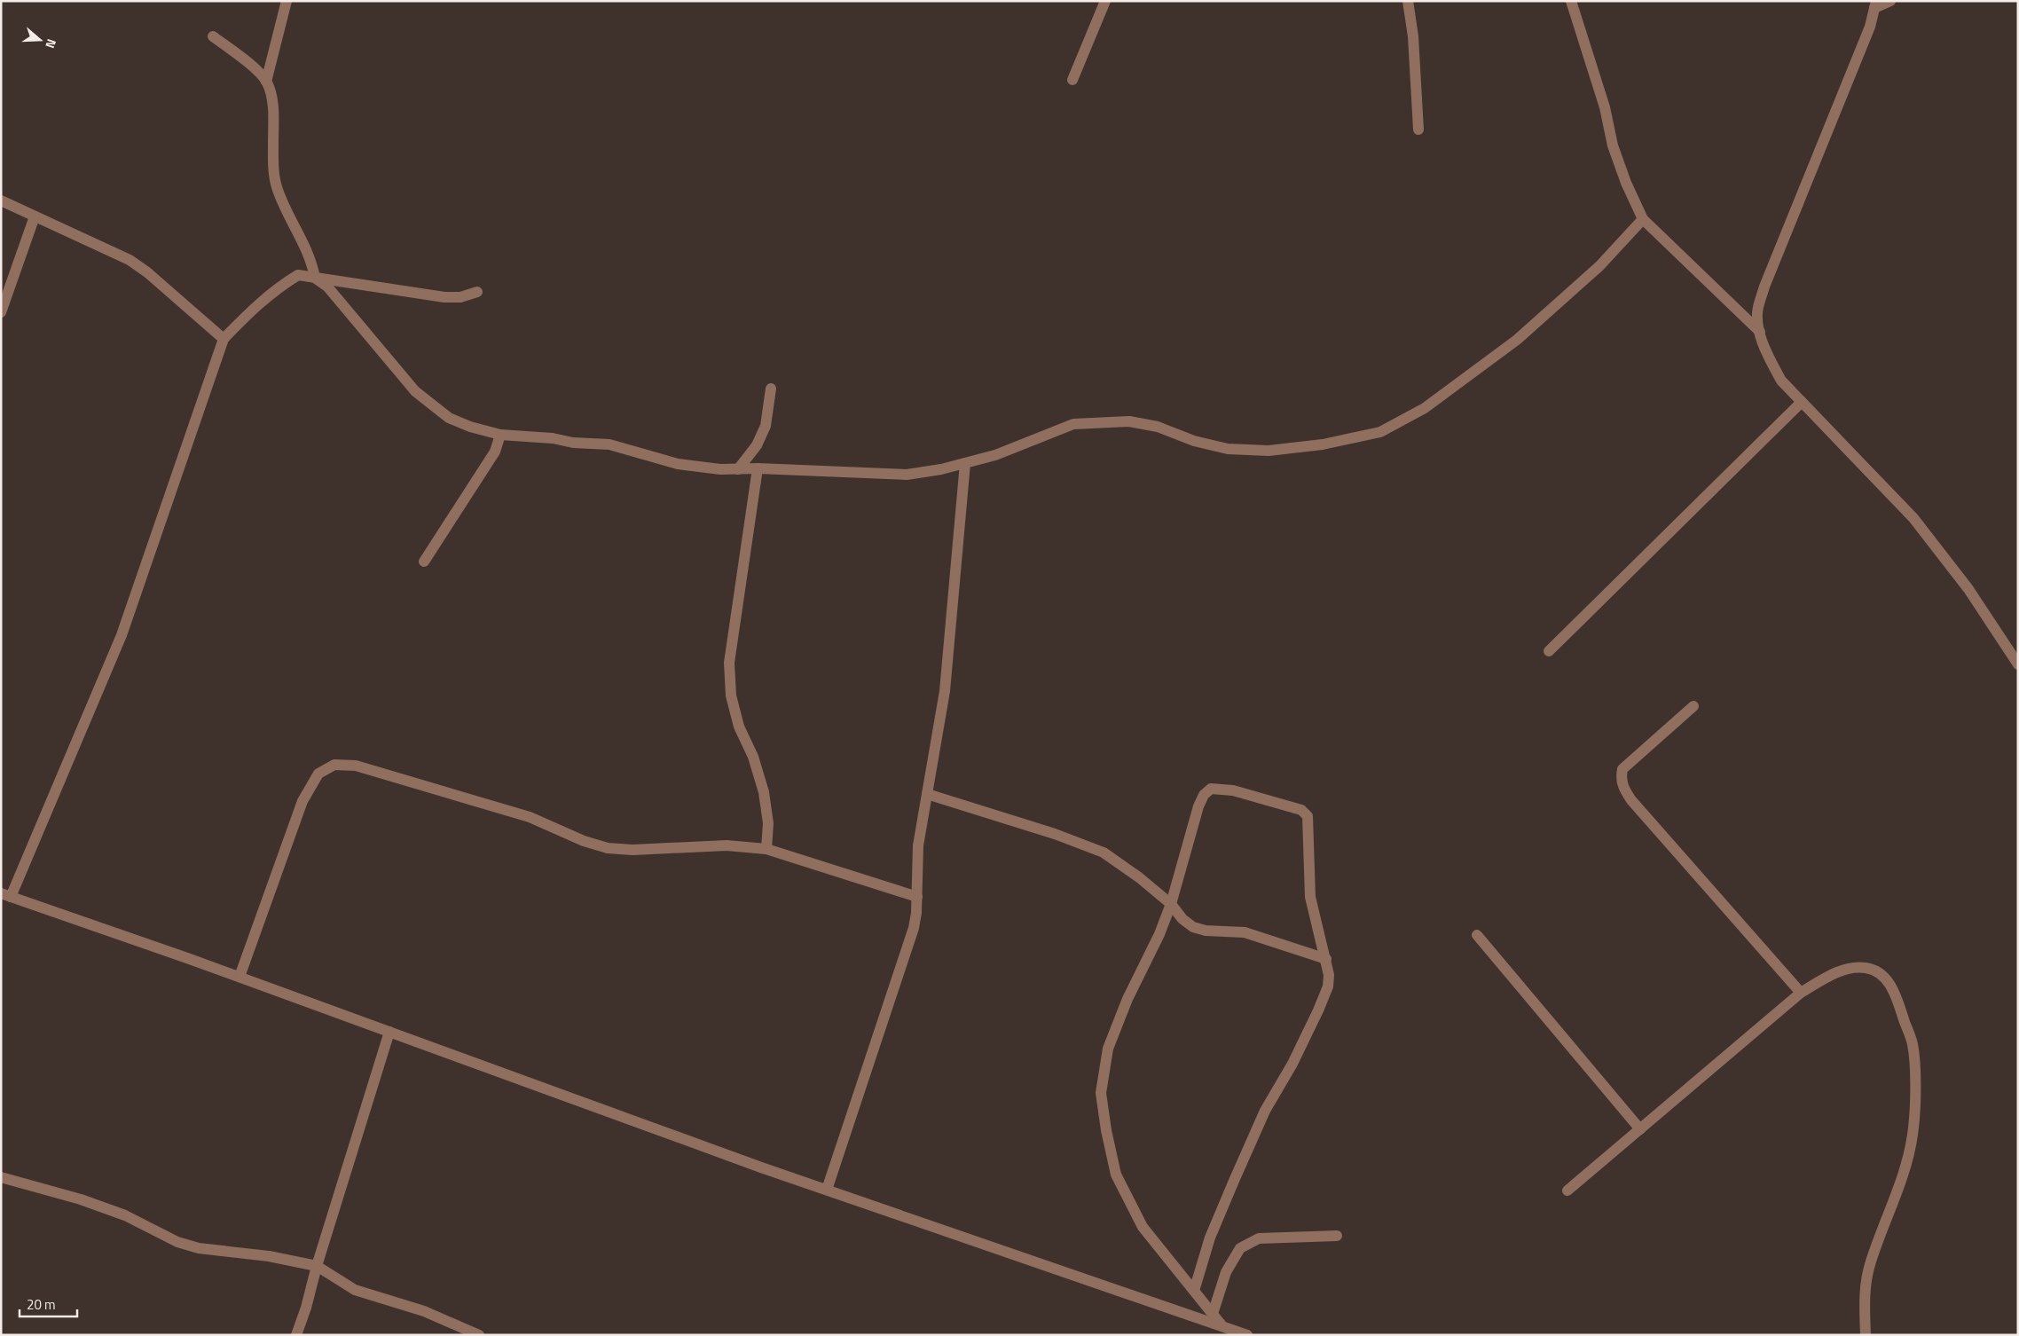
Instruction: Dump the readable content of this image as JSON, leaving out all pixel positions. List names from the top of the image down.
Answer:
{
  "scale_bar": "20 m",
  "north": "right"
}
